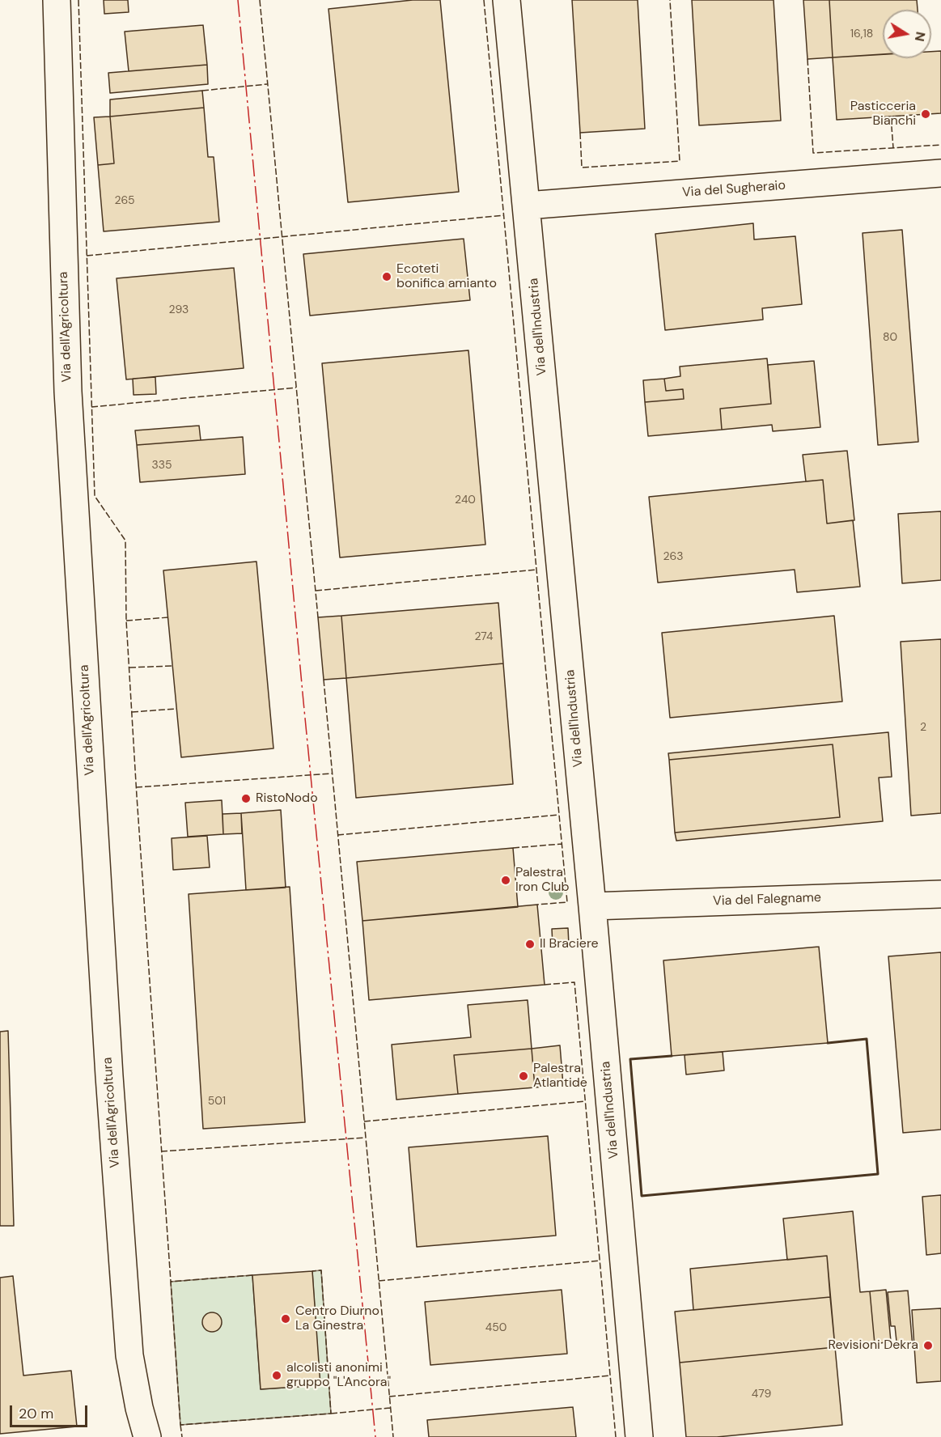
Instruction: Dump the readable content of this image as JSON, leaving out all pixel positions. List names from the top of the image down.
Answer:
{
  "streets": {
    "street": [
      "Via del Sugheraio",
      "Via dell'Agricoltura",
      "Via dell'Industria",
      "Via del Falegname"
    ]
  },
  "crossings": [
    ["Via del Sugheraio", "Via dell'Industria"],
    ["Via dell'Industria", "Via del Falegname"]
  ],
  "places": [
    "Pasticceria Bianchi",
    "Ecoteti bonifica amianto",
    "RistoNodo",
    "Palestra Iron Club",
    "Il Braciere",
    "Palestra Atlantide",
    "Centro Diurno La Ginestra",
    "Revisioni Dekra",
    "alcolisti anonimi gruppo \"L'Ancora\""
  ],
  "house_numbers": [
    "16,18",
    "265",
    "293",
    "80",
    "335",
    "240",
    "263",
    "274",
    "2",
    "501",
    "450",
    "479"
  ],
  "scale_bar": "20 m",
  "north": "right"
}
